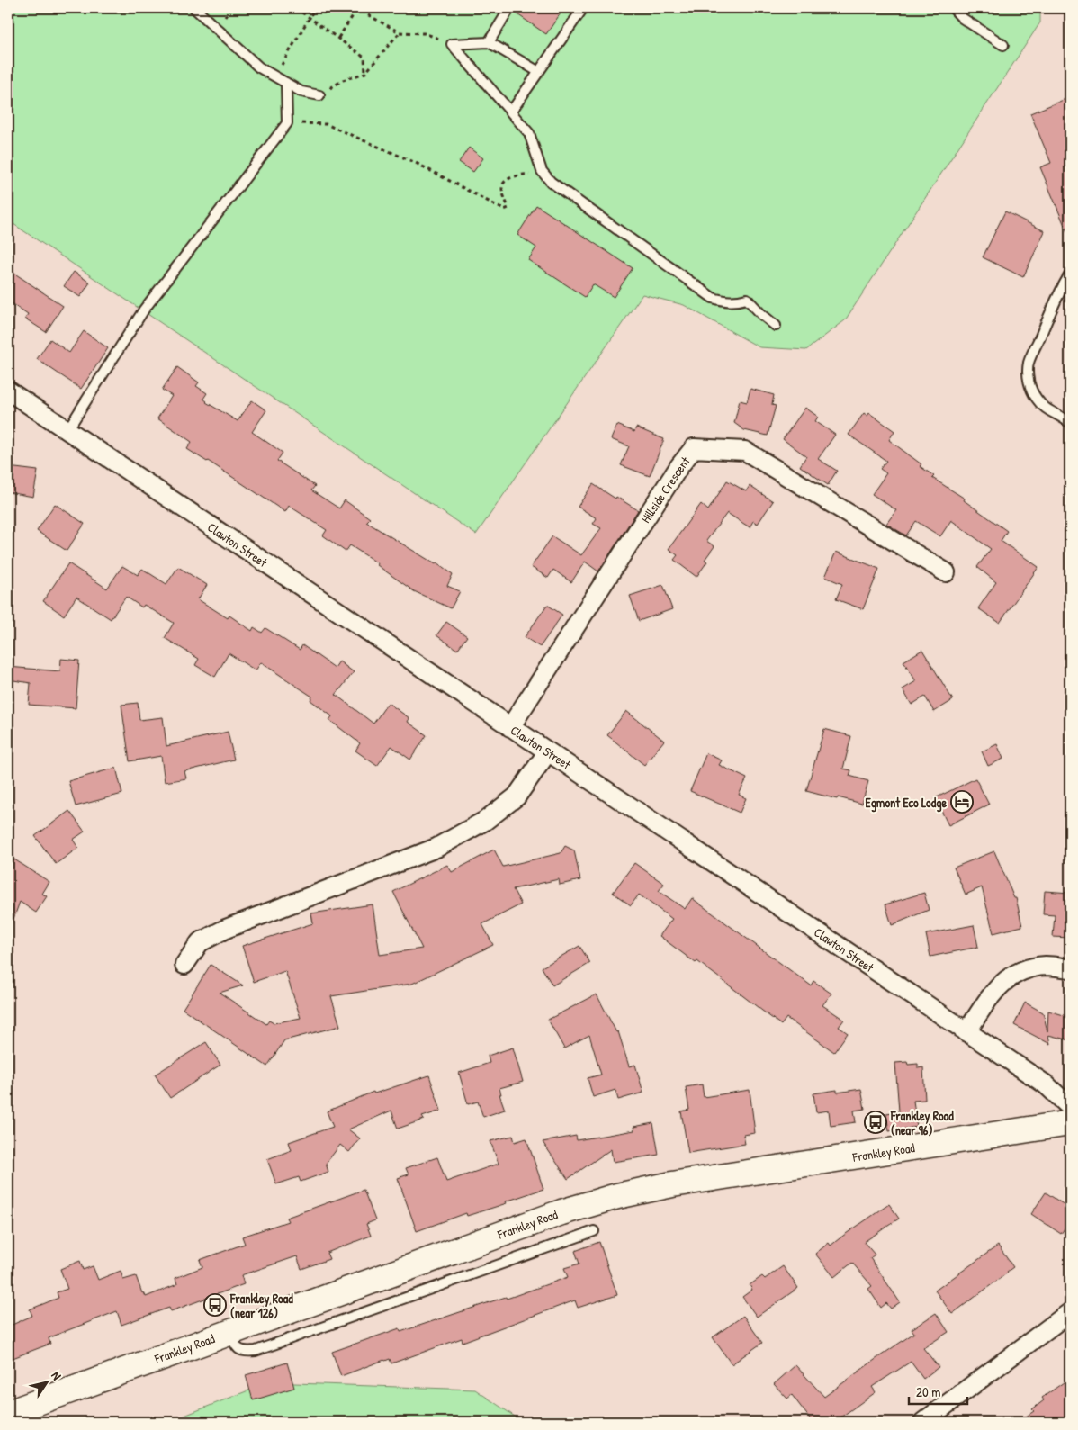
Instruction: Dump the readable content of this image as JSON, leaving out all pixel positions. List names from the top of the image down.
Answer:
{
  "streets": {
    "street": ["Hillside Crescent", "Clawton Street", "Frankley Road"]
  },
  "crossings": [
    ["Hillside Crescent", "Clawton Street"]
  ],
  "places": {
    "hotel": ["Egmont Eco Lodge"],
    "bus stop": ["Frankley Road (near 96)", "Frankley Road (near 126)"]
  },
  "scale_bar": "20 m",
  "north": "top right"
}
